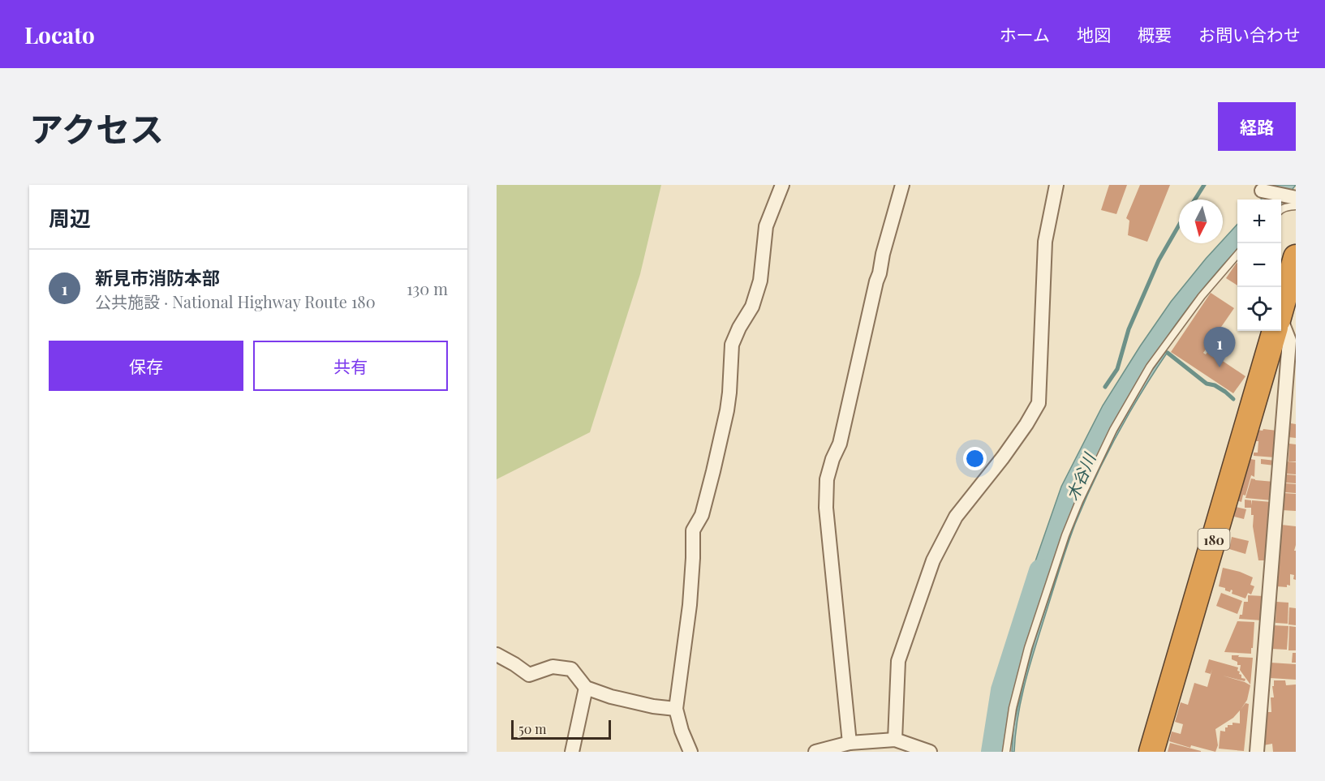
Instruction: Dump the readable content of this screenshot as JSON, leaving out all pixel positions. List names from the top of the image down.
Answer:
{
  "streets": {
    "highway": ["180"]
  },
  "water": ["木谷川"],
  "scale_bar": "50 m",
  "north": "bottom",
  "page": {
    "header": "Locato",
    "nav": [
      "ホーム",
      "地図",
      "概要",
      "お問い合わせ"
    ],
    "title": "アクセス",
    "buttons": [
      "経路",
      ["保存", "共有"]
    ],
    "heading": "周辺",
    "map_buttons": ["+", "−"],
    "list": [
      {
        "mark": "1",
        "name": "新見市消防本部",
        "note": "公共施設 · National Highway Route 180",
        "value": "130 m"
      }
    ],
    "pins": "1",
    "scale": "50 m"
  }
}
